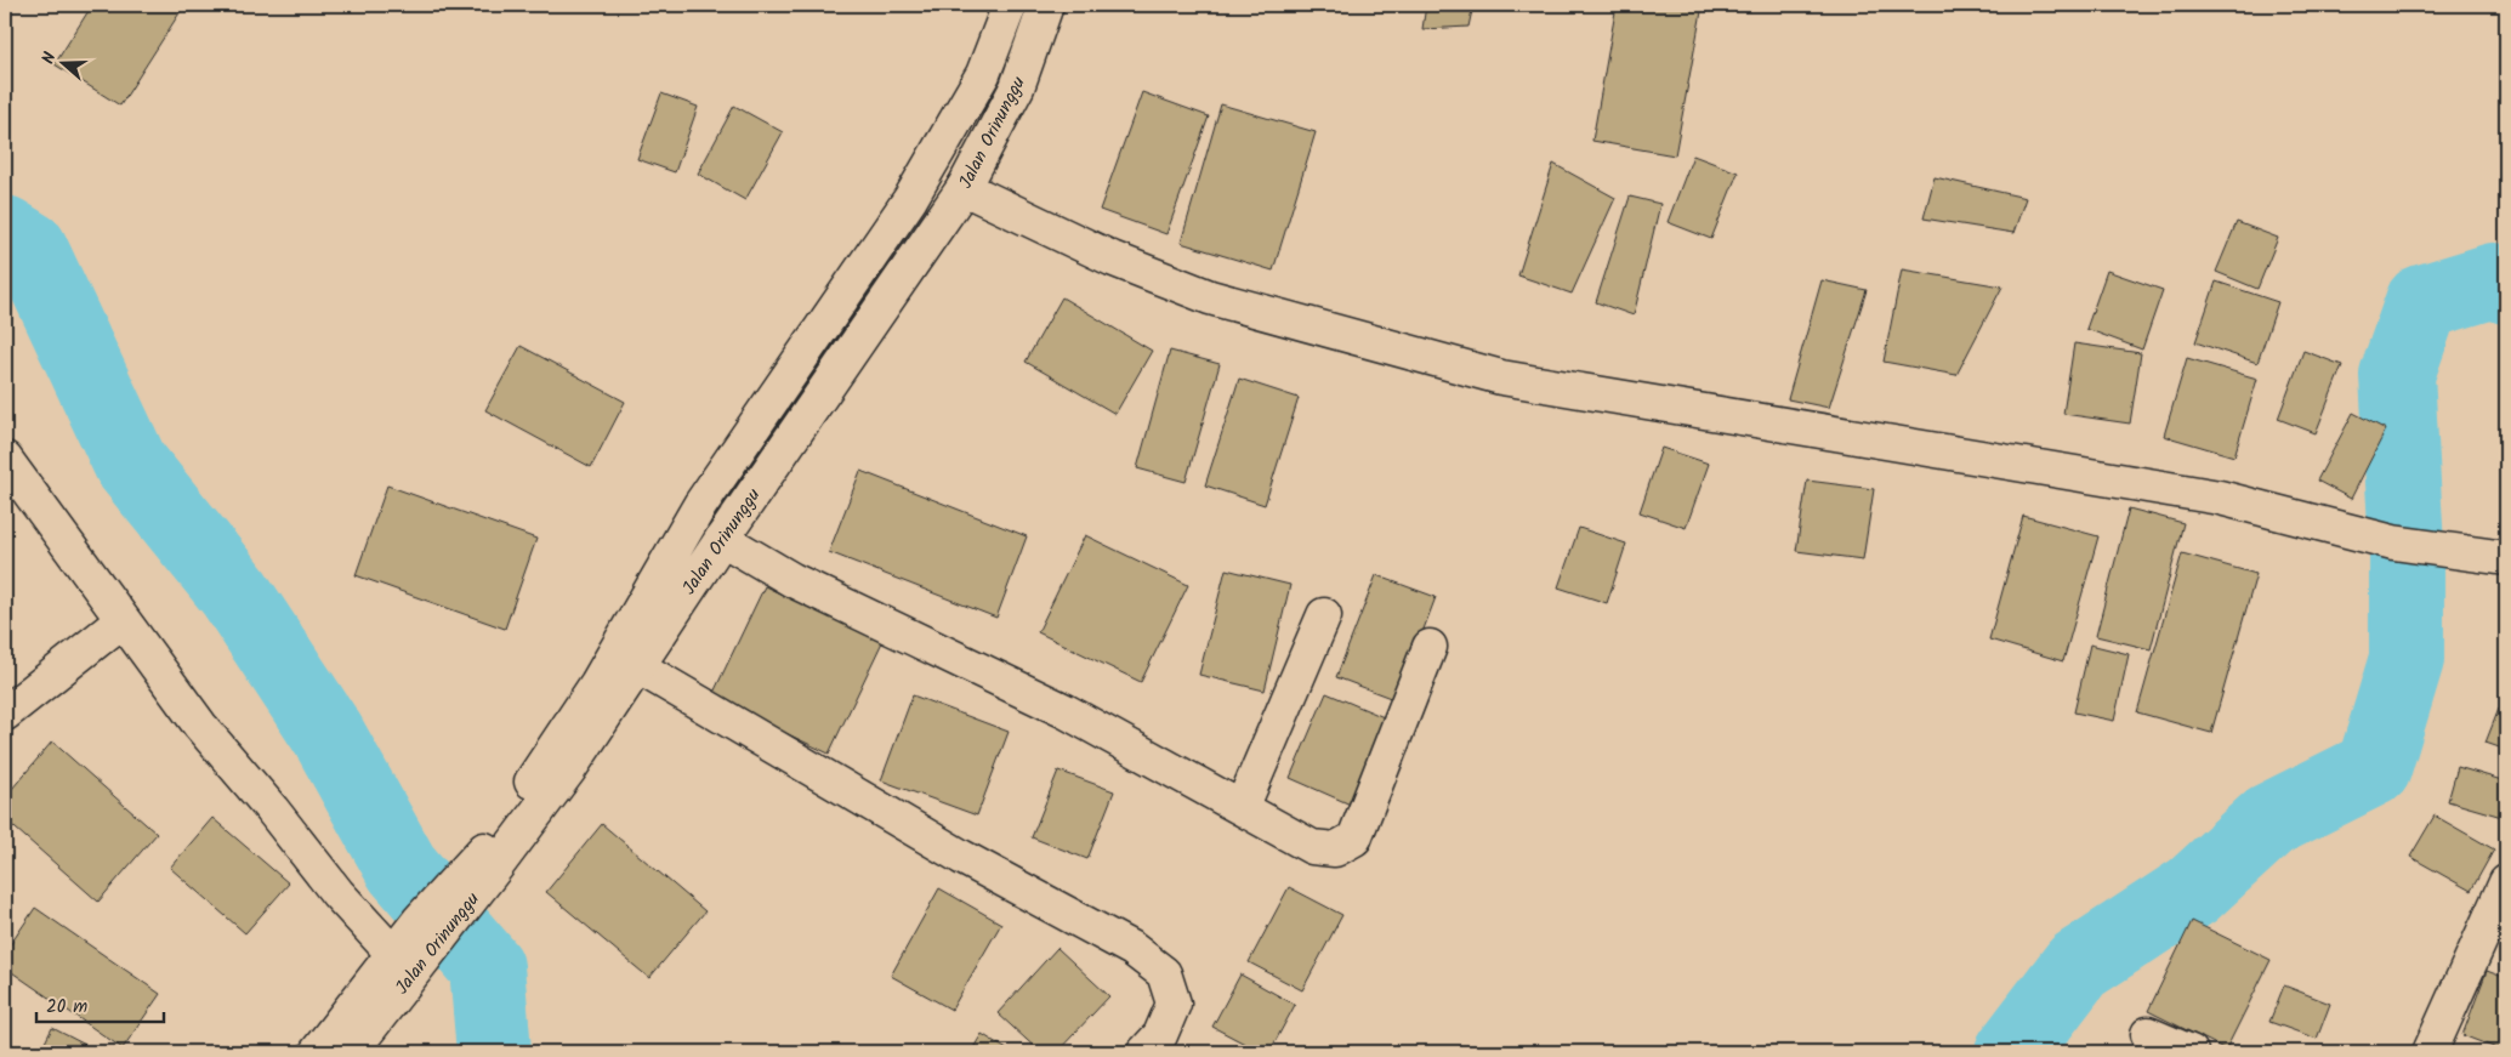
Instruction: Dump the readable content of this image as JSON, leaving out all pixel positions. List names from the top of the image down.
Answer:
{
  "streets": {
    "street": ["Jalan Orinunggu"]
  },
  "scale_bar": "20 m",
  "north": "left"
}
